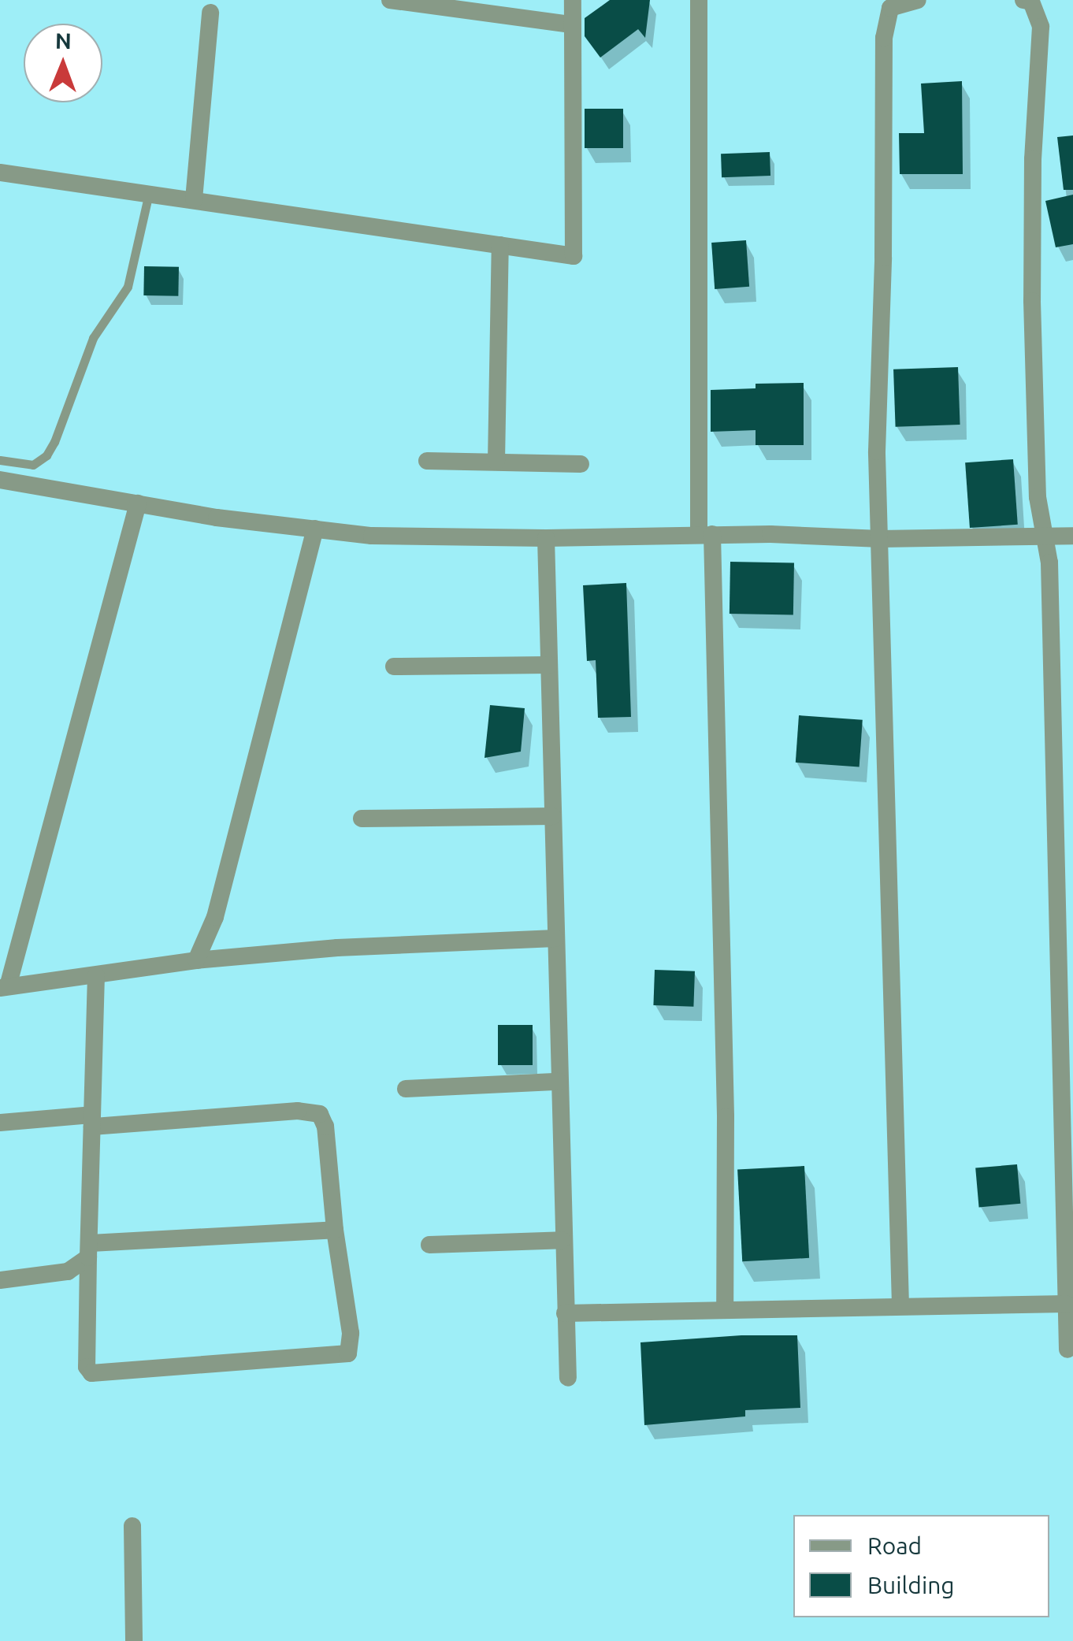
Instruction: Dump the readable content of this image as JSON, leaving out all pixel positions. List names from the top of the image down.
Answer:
{
  "legend": ["Road", "Building"],
  "north": "top"
}
